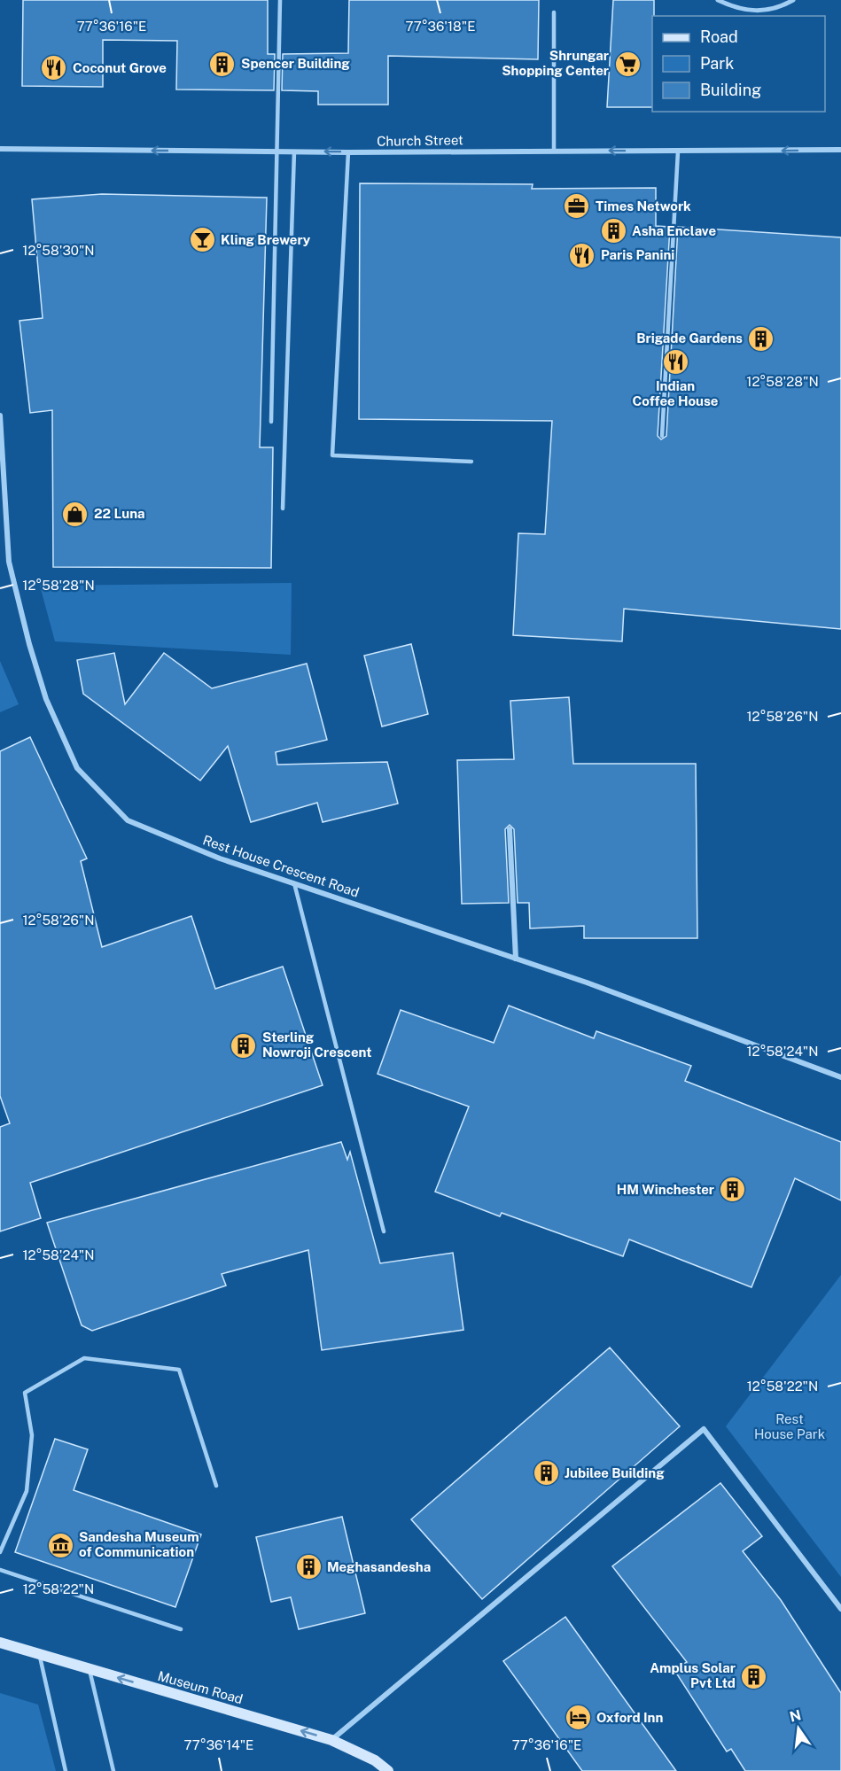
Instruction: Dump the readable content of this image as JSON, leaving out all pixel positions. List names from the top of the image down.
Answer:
{
  "streets": {
    "main road": ["Museum Road"],
    "street": ["Church Street", "Rest House Crescent Road"]
  },
  "one_way": ["Church Street", "Museum Road"],
  "parks": ["Rest House Park"],
  "places": {
    "building": [
      "Spencer Building",
      "Asha Enclave",
      "Brigade Gardens",
      "Sterling Nowroji Crescent",
      "HM Winchester",
      "Jubilee Building",
      "Meghasandesha",
      "Amplus Solar Pvt Ltd"
    ],
    "supermarket": ["Shrungar Shopping Center"],
    "restaurant": ["Coconut Grove", "Paris Panini", "Indian Coffee House"],
    "office": ["Times Network"],
    "bar": ["Kling Brewery"],
    "shop": ["22 Luna"],
    "museum": ["Sandesha Museum of Communication"],
    "hotel": ["Oxford Inn"]
  },
  "legend": ["Road", "Park", "Building"],
  "north": "top",
  "coordinates": [
    "77°36'16\"E",
    "77°36'18\"E",
    "12°58'30\"N",
    "12°58'28\"N",
    "12°58'26\"N",
    "12°58'24\"N",
    "12°58'22\"N",
    "77°36'14\"E"
  ]
}
